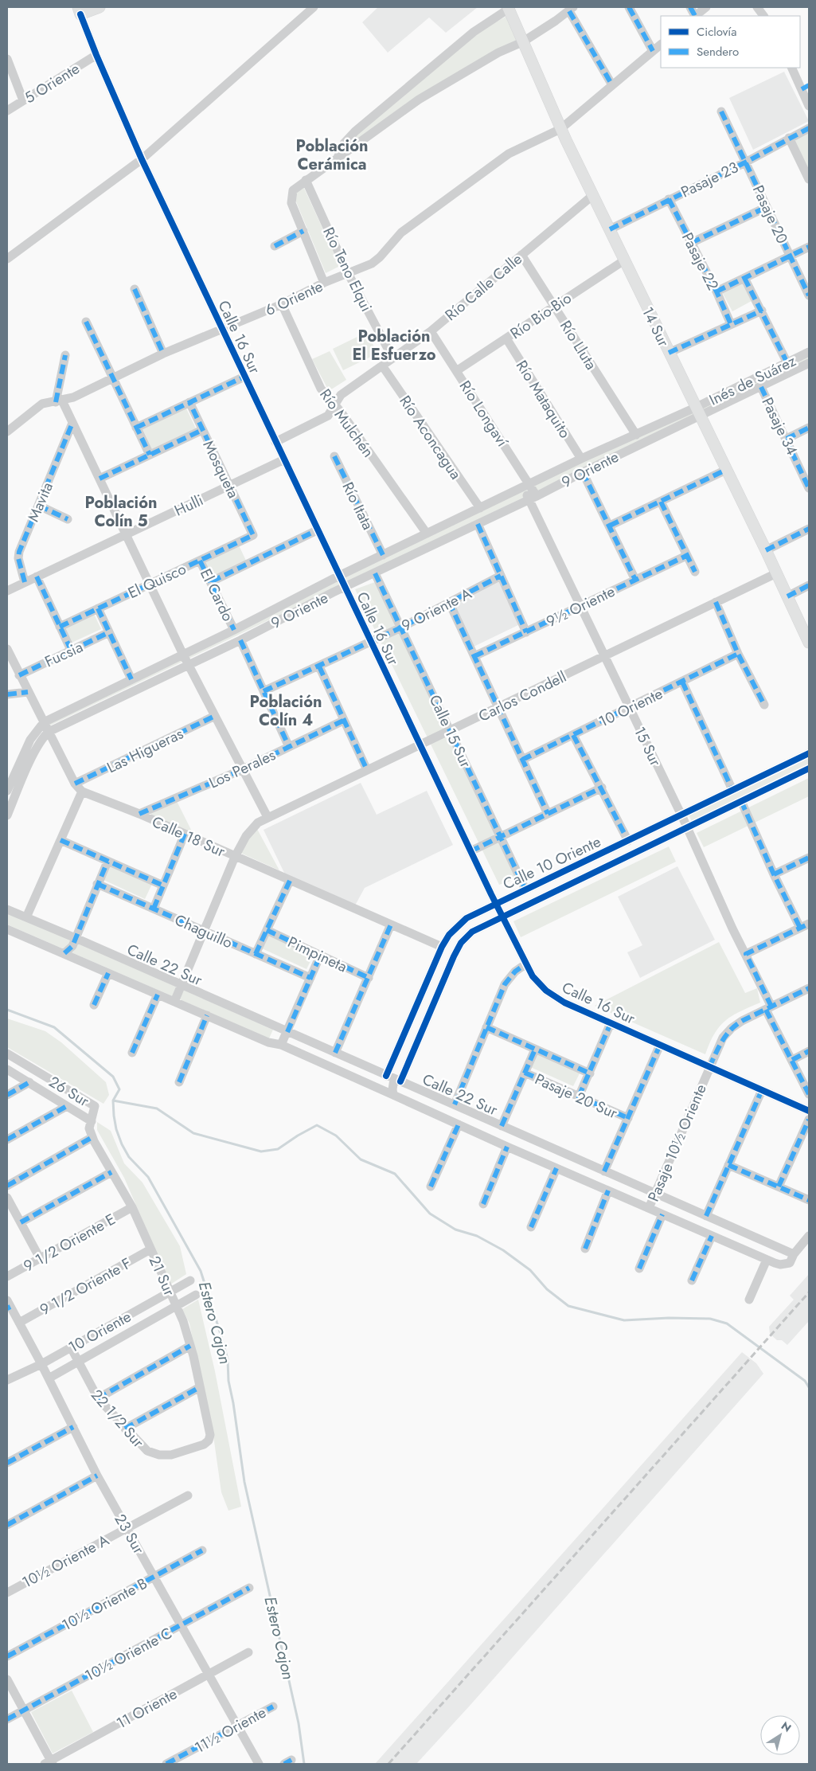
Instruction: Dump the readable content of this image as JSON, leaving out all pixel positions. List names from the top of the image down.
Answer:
{
  "streets": {
    "main road": ["14 Sur"],
    "street": [
      "5 Oriente",
      "Pasaje 23",
      "Pasaje 20",
      "Pasaje 22",
      "Río Teno Elqui",
      "Río Calle Calle",
      "6 Oriente",
      "Río Bio-Bio",
      "Calle 16 Sur",
      "Río Lluta",
      "Inés de Suárez",
      "Río Mataquito",
      "Río Longaví",
      "Río Mulchén",
      "Pasaje 34",
      "Río Aconcagua",
      "Mosqueta",
      "9 Oriente",
      "Mavita",
      "Hulli",
      "Río Itata",
      "El Quisco",
      "El Cardo",
      "9½ Oriente",
      "9 Oriente A",
      "Fucsia",
      "Carlos Condell",
      "10 Oriente",
      "Calle 15 Sur",
      "15 Sur",
      "Las Higueras",
      "Los Perales",
      "Calle 18 Sur",
      "Calle 10 Oriente",
      "Chaguillo",
      "Pimpineta",
      "Calle 22 Sur",
      "26 Sur",
      "Pasaje 20 Sur",
      "Pasaje 10½ Oriente",
      "9 1/2 Oriente E",
      "21 Sur",
      "9 1/2 Oriente F",
      "22 1/2 Sur",
      "23 Sur",
      "10½ Oriente A",
      "10½ Oriente B",
      "10½ Oriente C",
      "11 Oriente",
      "11½ Oriente"
    ]
  },
  "crossings": [
    ["5 Oriente", "Calle 16 Sur"],
    ["Pasaje 23", "Pasaje 20"],
    ["Pasaje 23", "Pasaje 22"],
    ["Pasaje 23", "14 Sur"],
    ["Río Teno Elqui", "Río Calle Calle"],
    ["Río Teno Elqui", "6 Oriente"],
    ["Río Calle Calle", "14 Sur"],
    ["Río Calle Calle", "Calle 16 Sur"],
    ["Río Calle Calle", "Río Lluta"],
    ["Río Calle Calle", "Río Longaví"],
    ["Río Calle Calle", "Río Mulchén"],
    ["Río Calle Calle", "Río Aconcagua"],
    ["6 Oriente", "14 Sur"],
    ["6 Oriente", "Calle 16 Sur"],
    ["6 Oriente", "Río Mulchén"],
    ["Río Bio-Bio", "14 Sur"],
    ["Río Bio-Bio", "Río Lluta"],
    ["Río Bio-Bio", "Río Mataquito"],
    ["Río Bio-Bio", "Río Longaví"],
    ["14 Sur", "Inés de Suárez"],
    ["14 Sur", "9 Oriente"],
    ["14 Sur", "Carlos Condell"],
    ["Calle 16 Sur", "9 Oriente"],
    ["Calle 16 Sur", "Hulli"],
    ["Calle 16 Sur", "9 Oriente A"],
    ["Calle 16 Sur", "Carlos Condell"],
    ["Calle 16 Sur", "Calle 10 Oriente"],
    ["Calle 16 Sur", "Pasaje 10½ Oriente"],
    ["Río Lluta", "9 Oriente"],
    ["Inés de Suárez", "Pasaje 34"],
    ["Inés de Suárez", "9 Oriente"],
    ["Río Mataquito", "9 Oriente"],
    ["Río Longaví", "9 Oriente"],
    ["Río Longaví", "15 Sur"],
    ["Río Mulchén", "9 Oriente"],
    ["Río Aconcagua", "9 Oriente"],
    ["Mosqueta", "Hulli"],
    ["Mosqueta", "El Quisco"],
    ["9 Oriente", "Río Itata"],
    ["9 Oriente", "El Cardo"],
    ["9 Oriente", "Calle 15 Sur"],
    ["9 Oriente", "15 Sur"],
    ["9 Oriente", "Calle 18 Sur"],
    ["Mavita", "Hulli"],
    ["El Quisco", "El Cardo"],
    ["9½ Oriente", "15 Sur"],
    ["9 Oriente A", "Calle 15 Sur"],
    ["Fucsia", "Calle 18 Sur"],
    ["Carlos Condell", "Calle 15 Sur"],
    ["Carlos Condell", "15 Sur"],
    ["Carlos Condell", "Calle 18 Sur"],
    ["Carlos Condell", "Chaguillo"],
    ["Carlos Condell", "Calle 22 Sur"],
    ["10 Oriente", "15 Sur"],
    ["10 Oriente", "21 Sur"],
    ["10 Oriente", "22 1/2 Sur"],
    ["10 Oriente", "23 Sur"],
    ["Calle 15 Sur", "Calle 10 Oriente"],
    ["15 Sur", "Calle 10 Oriente"],
    ["15 Sur", "Pasaje 10½ Oriente"],
    ["Las Higueras", "Calle 18 Sur"],
    ["Los Perales", "Calle 18 Sur"],
    ["Calle 18 Sur", "Calle 10 Oriente"],
    ["Calle 10 Oriente", "Calle 22 Sur"],
    ["Calle 22 Sur", "Pasaje 10½ Oriente"],
    ["26 Sur", "21 Sur"],
    ["9 1/2 Oriente E", "21 Sur"],
    ["21 Sur", "9 1/2 Oriente F"],
    ["21 Sur", "22 1/2 Sur"],
    ["9 1/2 Oriente F", "23 Sur"],
    ["23 Sur", "10½ Oriente A"],
    ["23 Sur", "10½ Oriente B"],
    ["23 Sur", "10½ Oriente C"],
    ["23 Sur", "11 Oriente"],
    ["23 Sur", "11½ Oriente"]
  ],
  "districts": [
    "Población Cerámica",
    "Población El Esfuerzo",
    "Población Colín 5",
    "Población Colín 4"
  ],
  "water": ["Estero Cajon"],
  "legend": ["Ciclovía", "Sendero"],
  "north": "top right"
}
